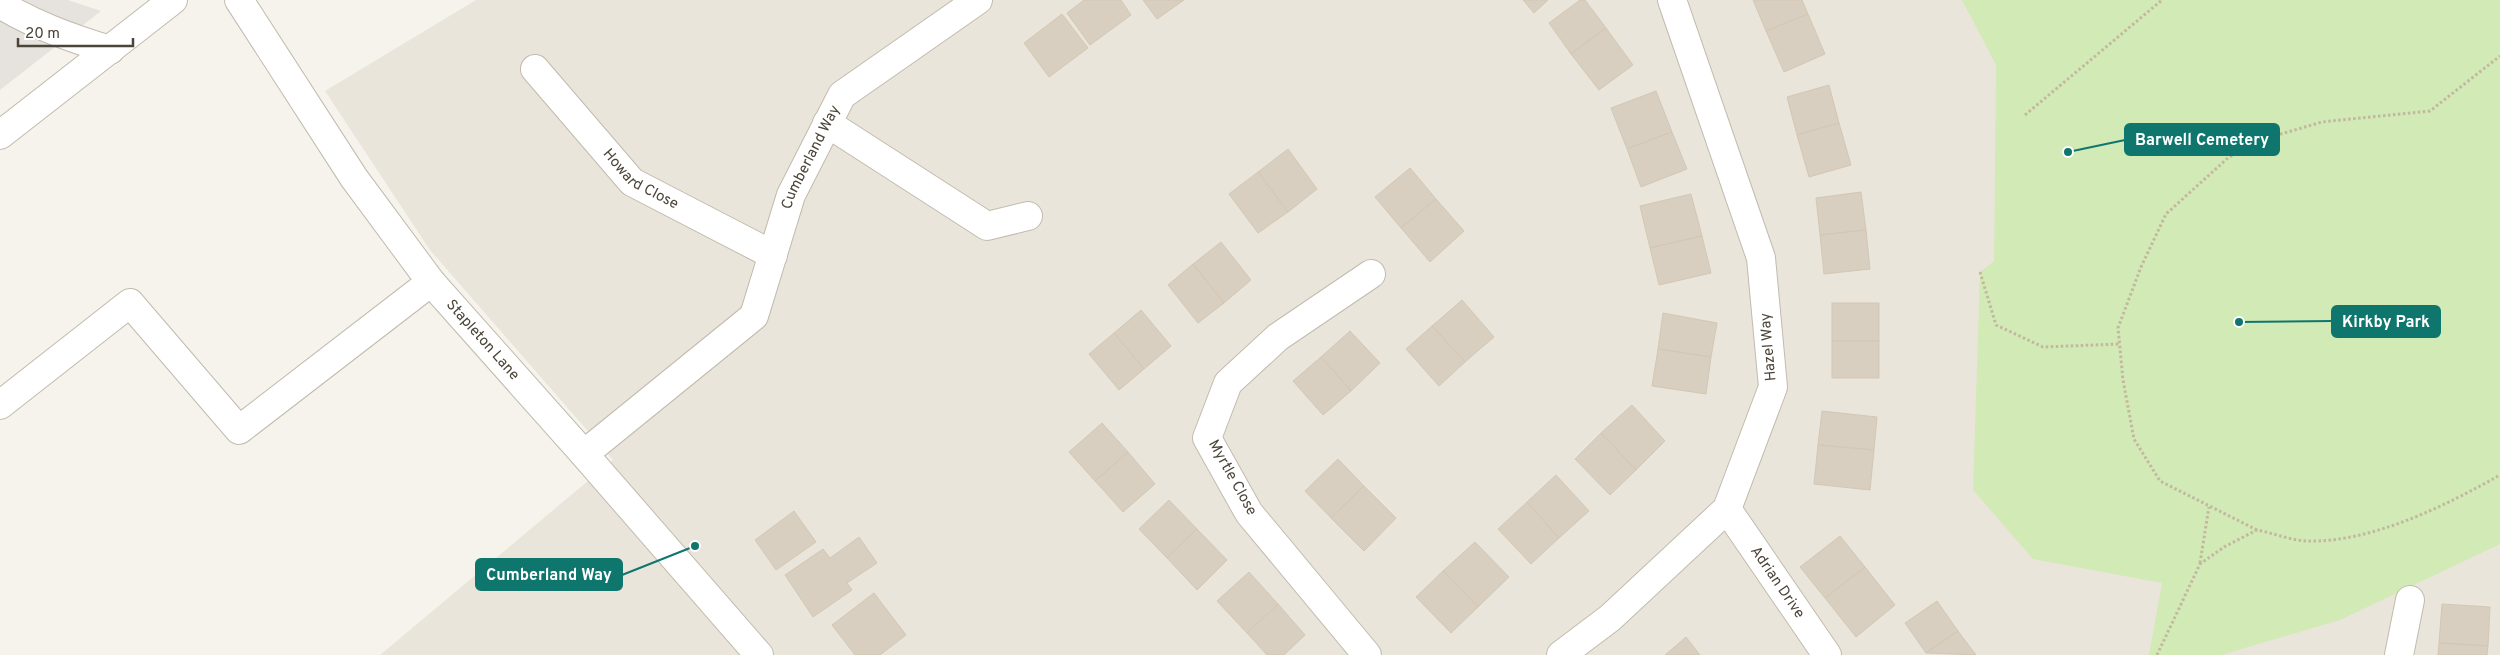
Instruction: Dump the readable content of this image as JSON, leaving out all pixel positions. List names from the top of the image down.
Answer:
{
  "streets": {
    "street": [
      "Cumberland Way",
      "Howard Close",
      "Stapleton Lane",
      "Hazel Way",
      "Myrtle Close",
      "Adrian Drive"
    ]
  },
  "crossings": [
    ["Cumberland Way", "Howard Close"],
    ["Cumberland Way", "Stapleton Lane"],
    ["Hazel Way", "Adrian Drive"]
  ],
  "places": ["Barwell Cemetery", "Kirkby Park", "Cumberland Way"],
  "scale_bar": "20 m"
}
